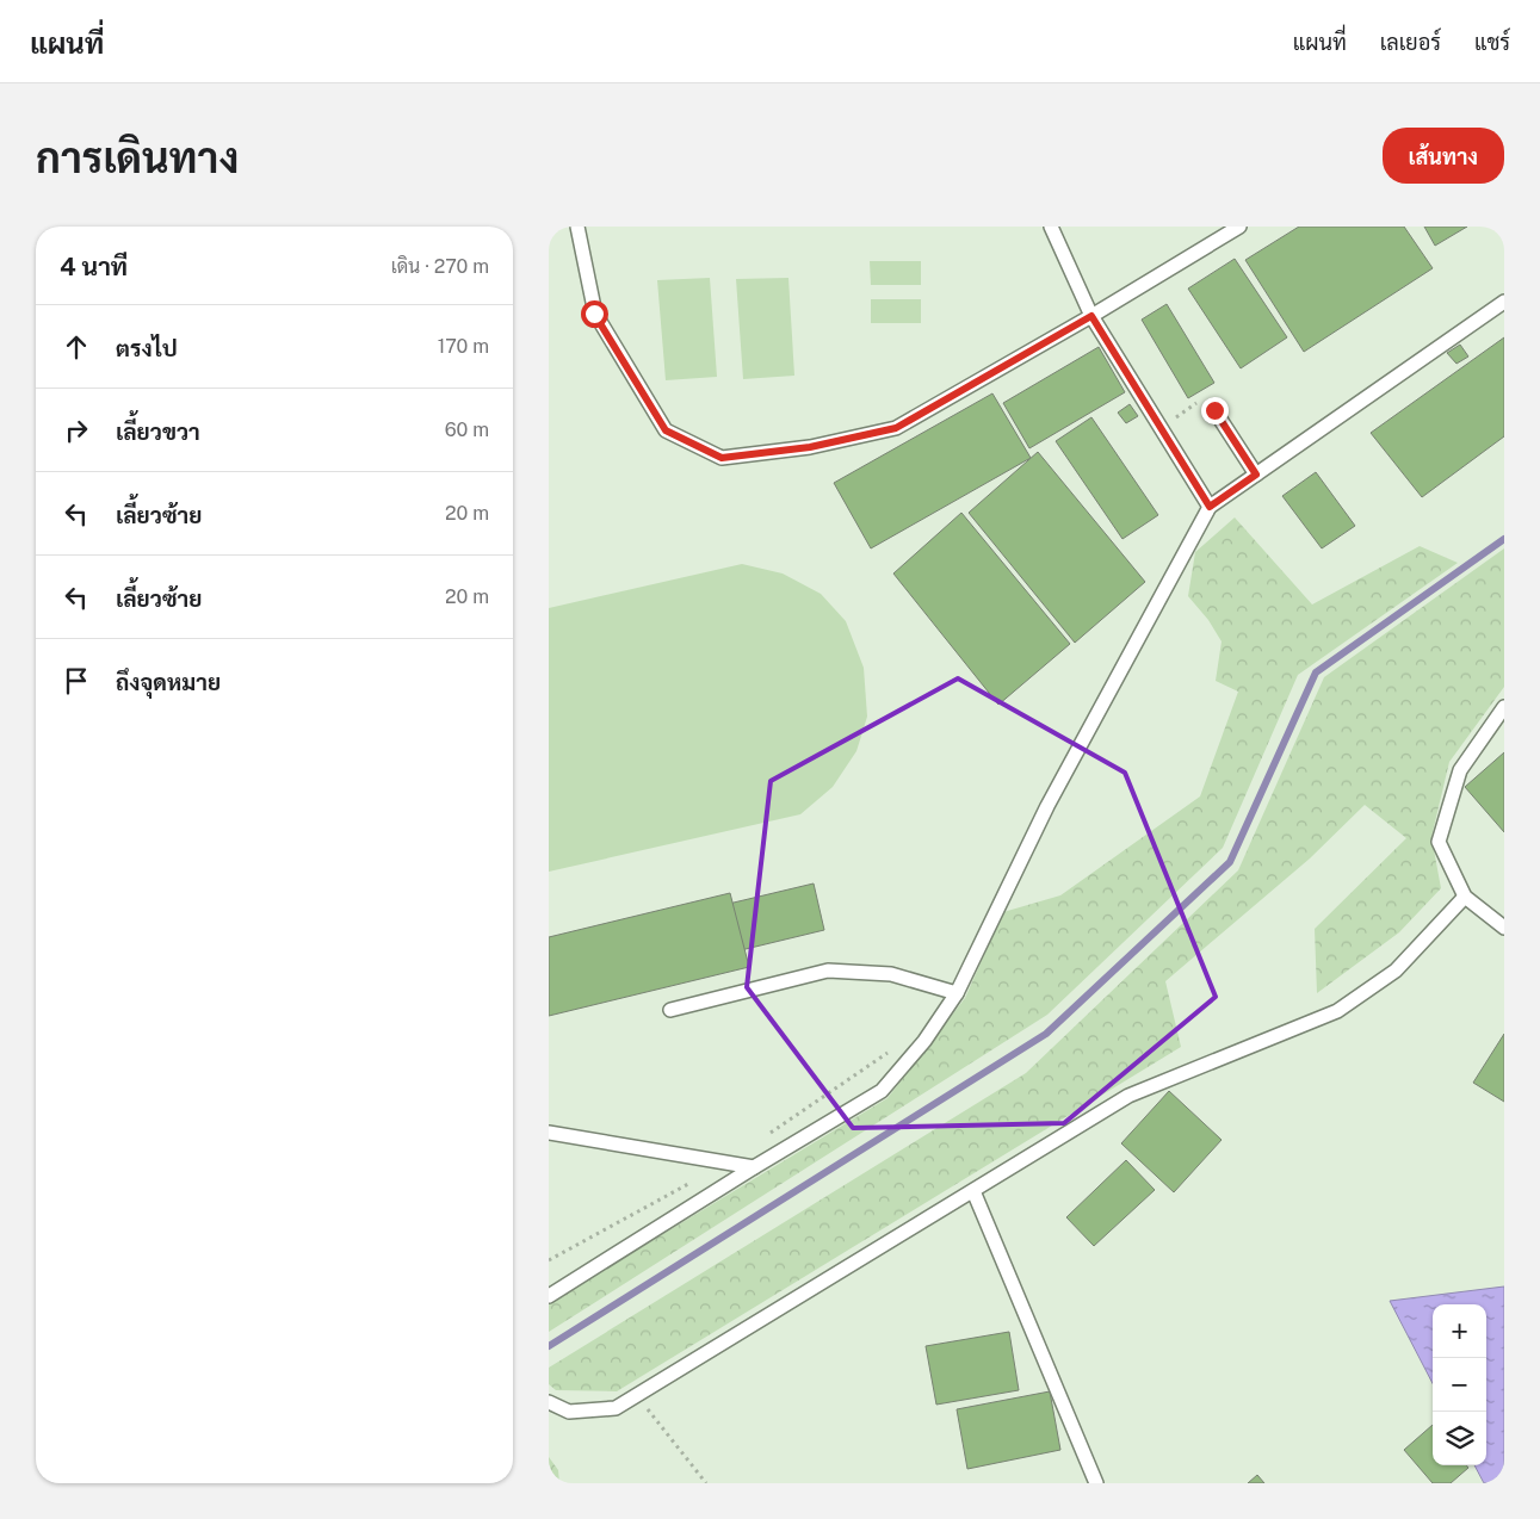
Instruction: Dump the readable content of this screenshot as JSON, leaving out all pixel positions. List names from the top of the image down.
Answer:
{
  "page": {
    "header": "แผนที่",
    "nav": ["แผนที่", "เลเยอร์", "แชร์"],
    "buttons": "เส้นทาง",
    "title": "การเดินทาง",
    "heading": ["4 นาที", "เดิน · 270 m"],
    "list": [
      ["ตรงไป", "170 m"],
      ["เลี้ยวขวา", "60 m"],
      ["เลี้ยวซ้าย", "20 m"],
      ["เลี้ยวซ้าย", "20 m"],
      "ถึงจุดหมาย"
    ],
    "map_buttons": ["+", "−"]
  }
}
